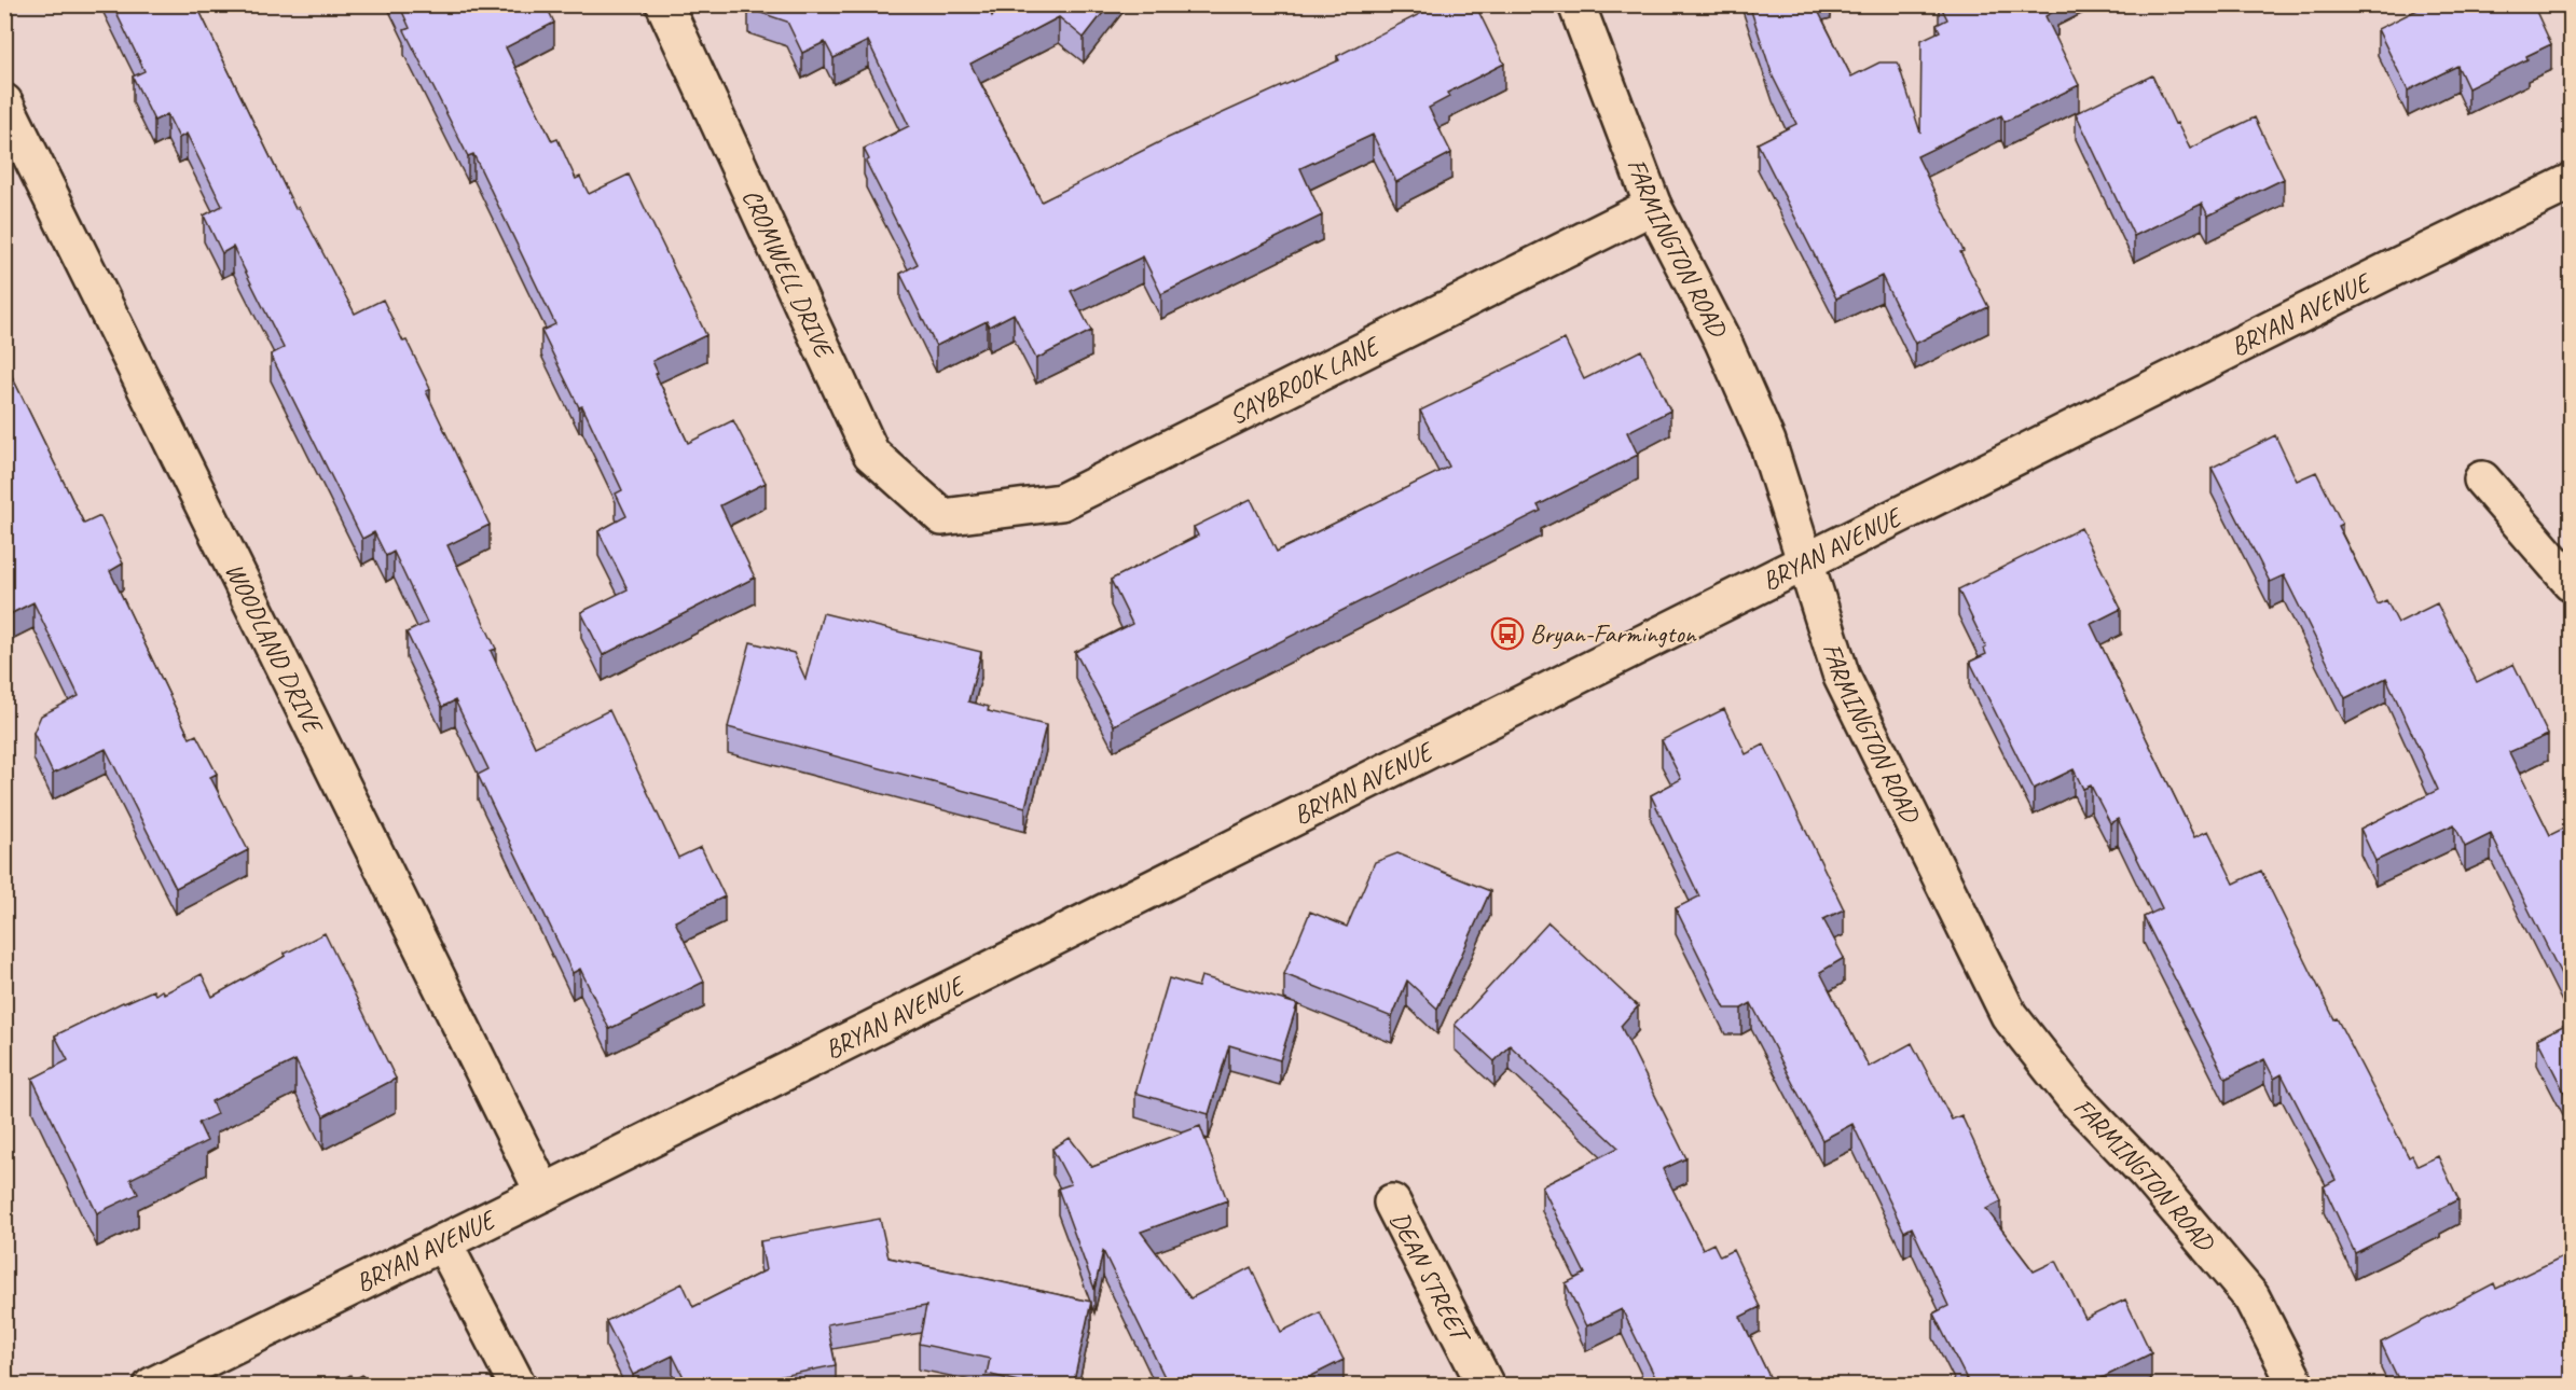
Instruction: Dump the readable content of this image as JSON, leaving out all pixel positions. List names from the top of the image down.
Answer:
{
  "streets": {
    "street": [
      "FARMINGTON ROAD",
      "CROMWELL DRIVE",
      "BRYAN AVENUE",
      "SAYBROOK LANE",
      "WOODLAND DRIVE",
      "DEAN STREET"
    ]
  },
  "crossings": [
    ["FARMINGTON ROAD", "BRYAN AVENUE"],
    ["FARMINGTON ROAD", "SAYBROOK LANE"],
    ["CROMWELL DRIVE", "SAYBROOK LANE"],
    ["BRYAN AVENUE", "WOODLAND DRIVE"]
  ],
  "places": {
    "bus stop": ["Bryan-Farmington"]
  }
}
